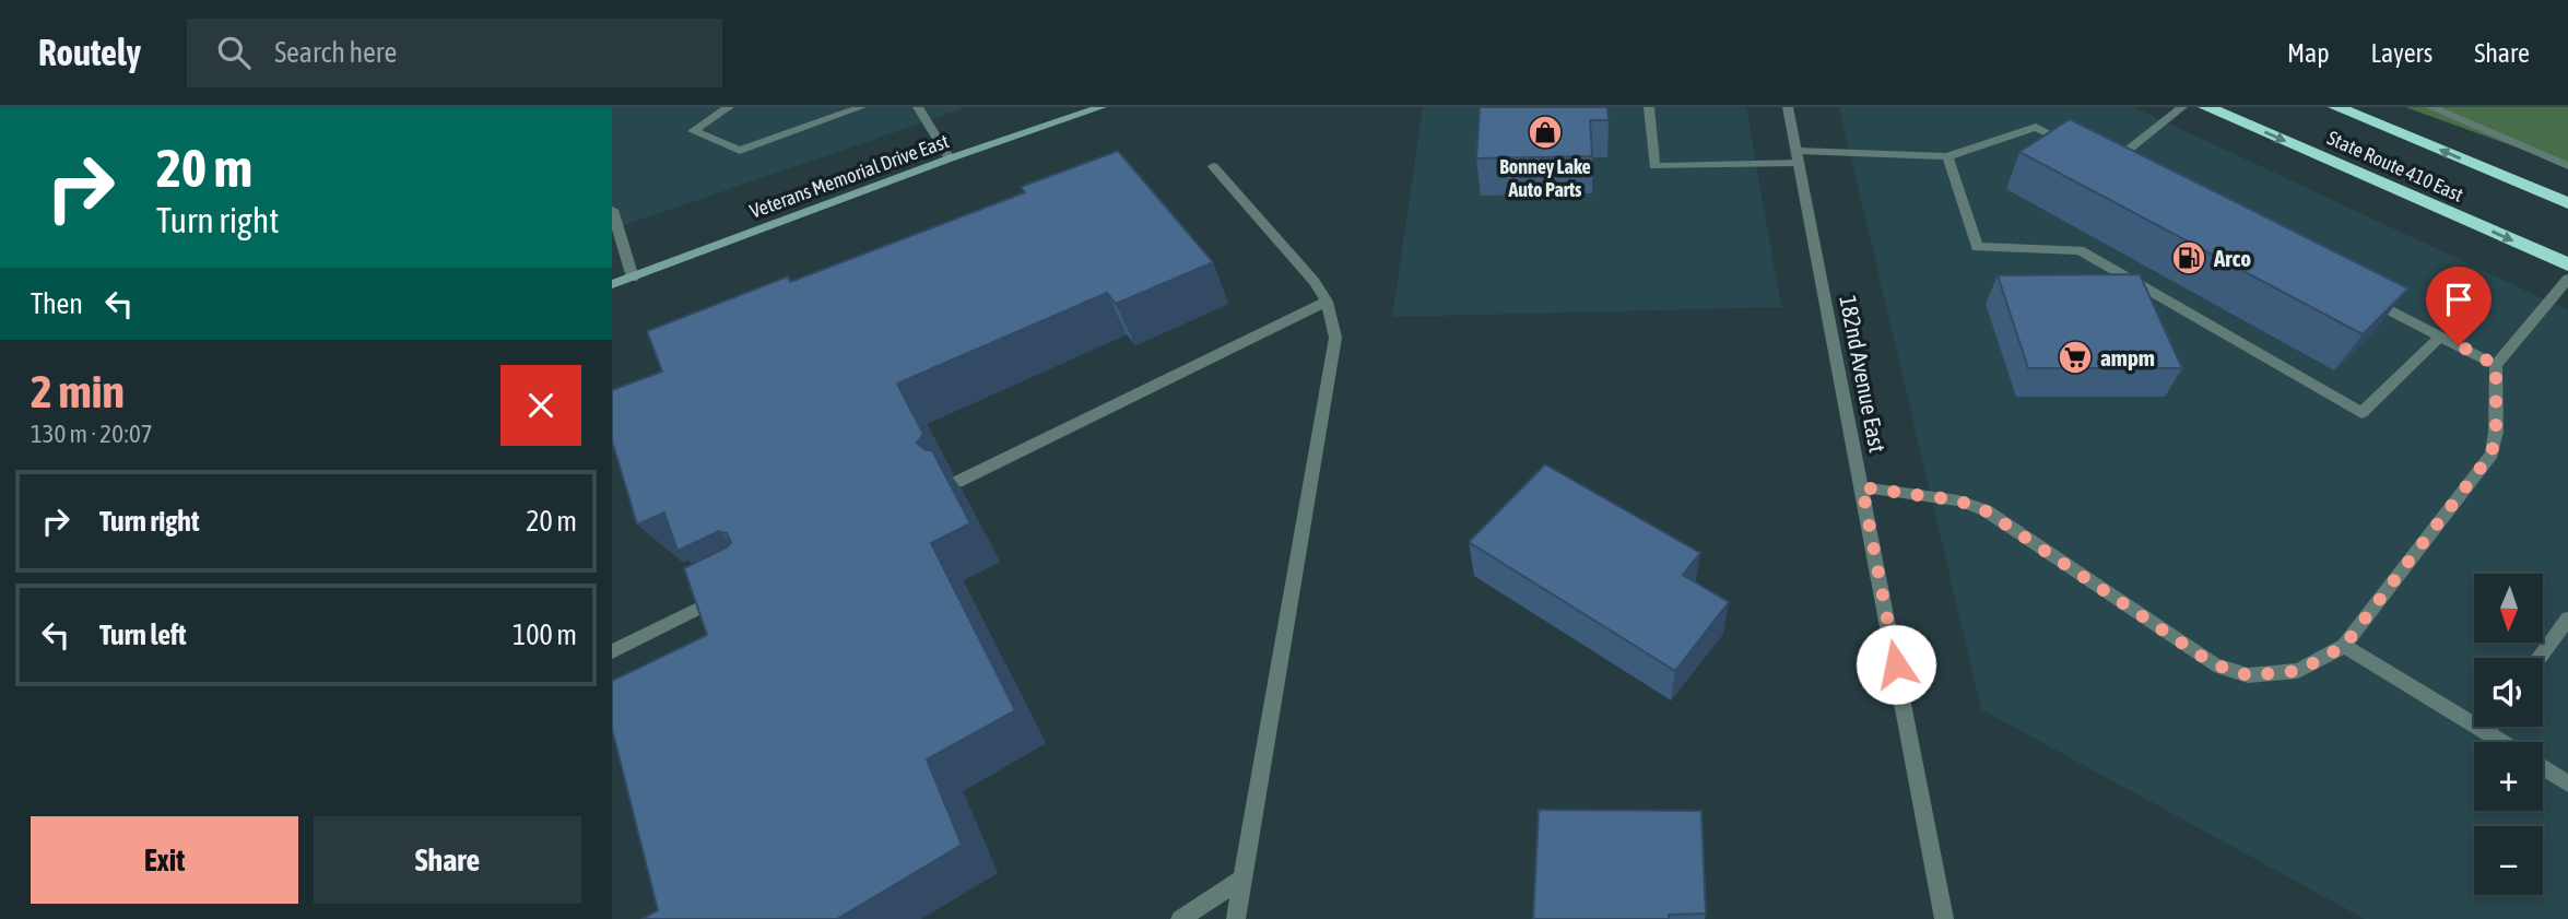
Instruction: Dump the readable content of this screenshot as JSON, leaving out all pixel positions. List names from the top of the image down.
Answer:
{
  "streets": {
    "highway": ["State Route 410 East"],
    "street": ["Veterans Memorial Drive East", "182nd Avenue East"]
  },
  "places": {
    "shop": ["Bonney Lake Auto Parts"],
    "fuel station": ["Arco"],
    "supermarket": ["ampm"]
  },
  "north": "bottom",
  "page": {
    "header": "Routely",
    "search": "Search here",
    "nav": ["Map", "Layers", "Share"],
    "turn": ["20 m", "Turn right"],
    "then": "Then",
    "heading": ["2 min", "130 m · 20:07"],
    "list": [
      {
        "name": "Turn right",
        "value": "20 m"
      },
      {
        "name": "Turn left",
        "value": "100 m"
      }
    ],
    "map_buttons": ["+", "−"],
    "buttons": ["Exit", "Share"]
  }
}
